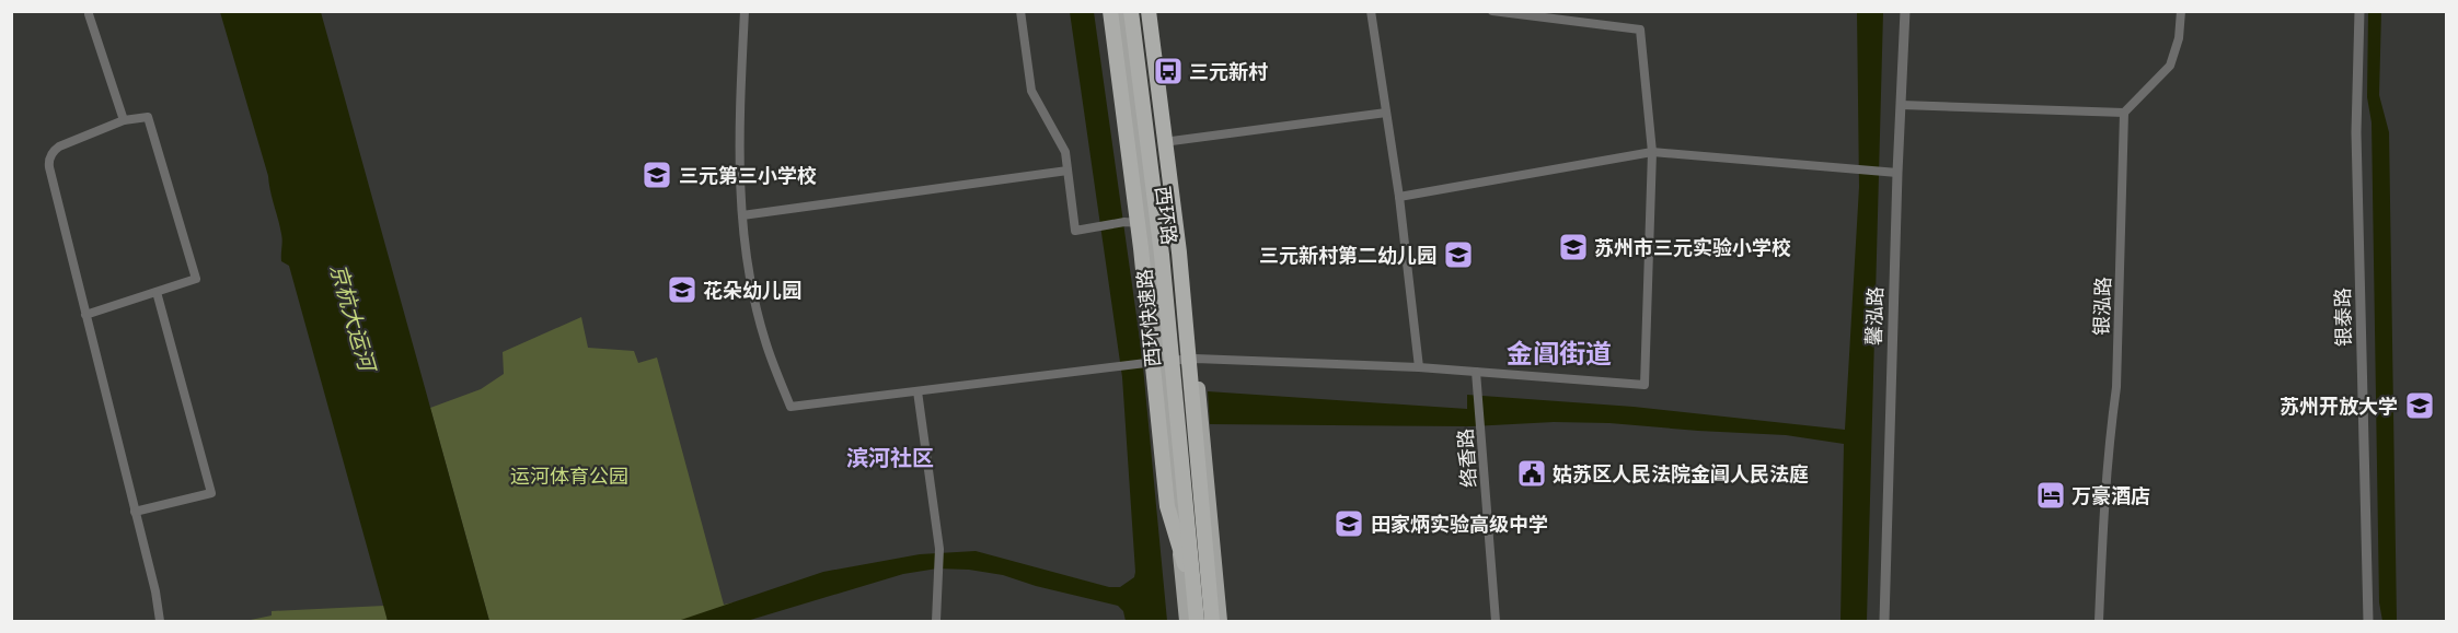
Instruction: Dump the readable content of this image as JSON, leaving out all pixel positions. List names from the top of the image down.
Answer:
{
  "streets": {
    "highway": ["西环快速路"],
    "main road": ["西环路"],
    "street": [
      "银泓路",
      "馨泓路",
      "银泰路",
      "络香路"
    ]
  },
  "districts": ["金阊街道", "滨河社区"],
  "water": ["京杭大运河"],
  "parks": ["运河体育公园"],
  "places": {
    "bus stop": ["三元新村"],
    "school or university": [
      "三元第三小学校",
      "苏州市三元实验小学校",
      "三元新村第二幼儿园",
      "花朵幼儿园",
      "苏州开放大学",
      "田家炳实验高级中学"
    ],
    "public building": ["姑苏区人民法院金阊人民法庭"],
    "hotel": ["万豪酒店"]
  }
}
